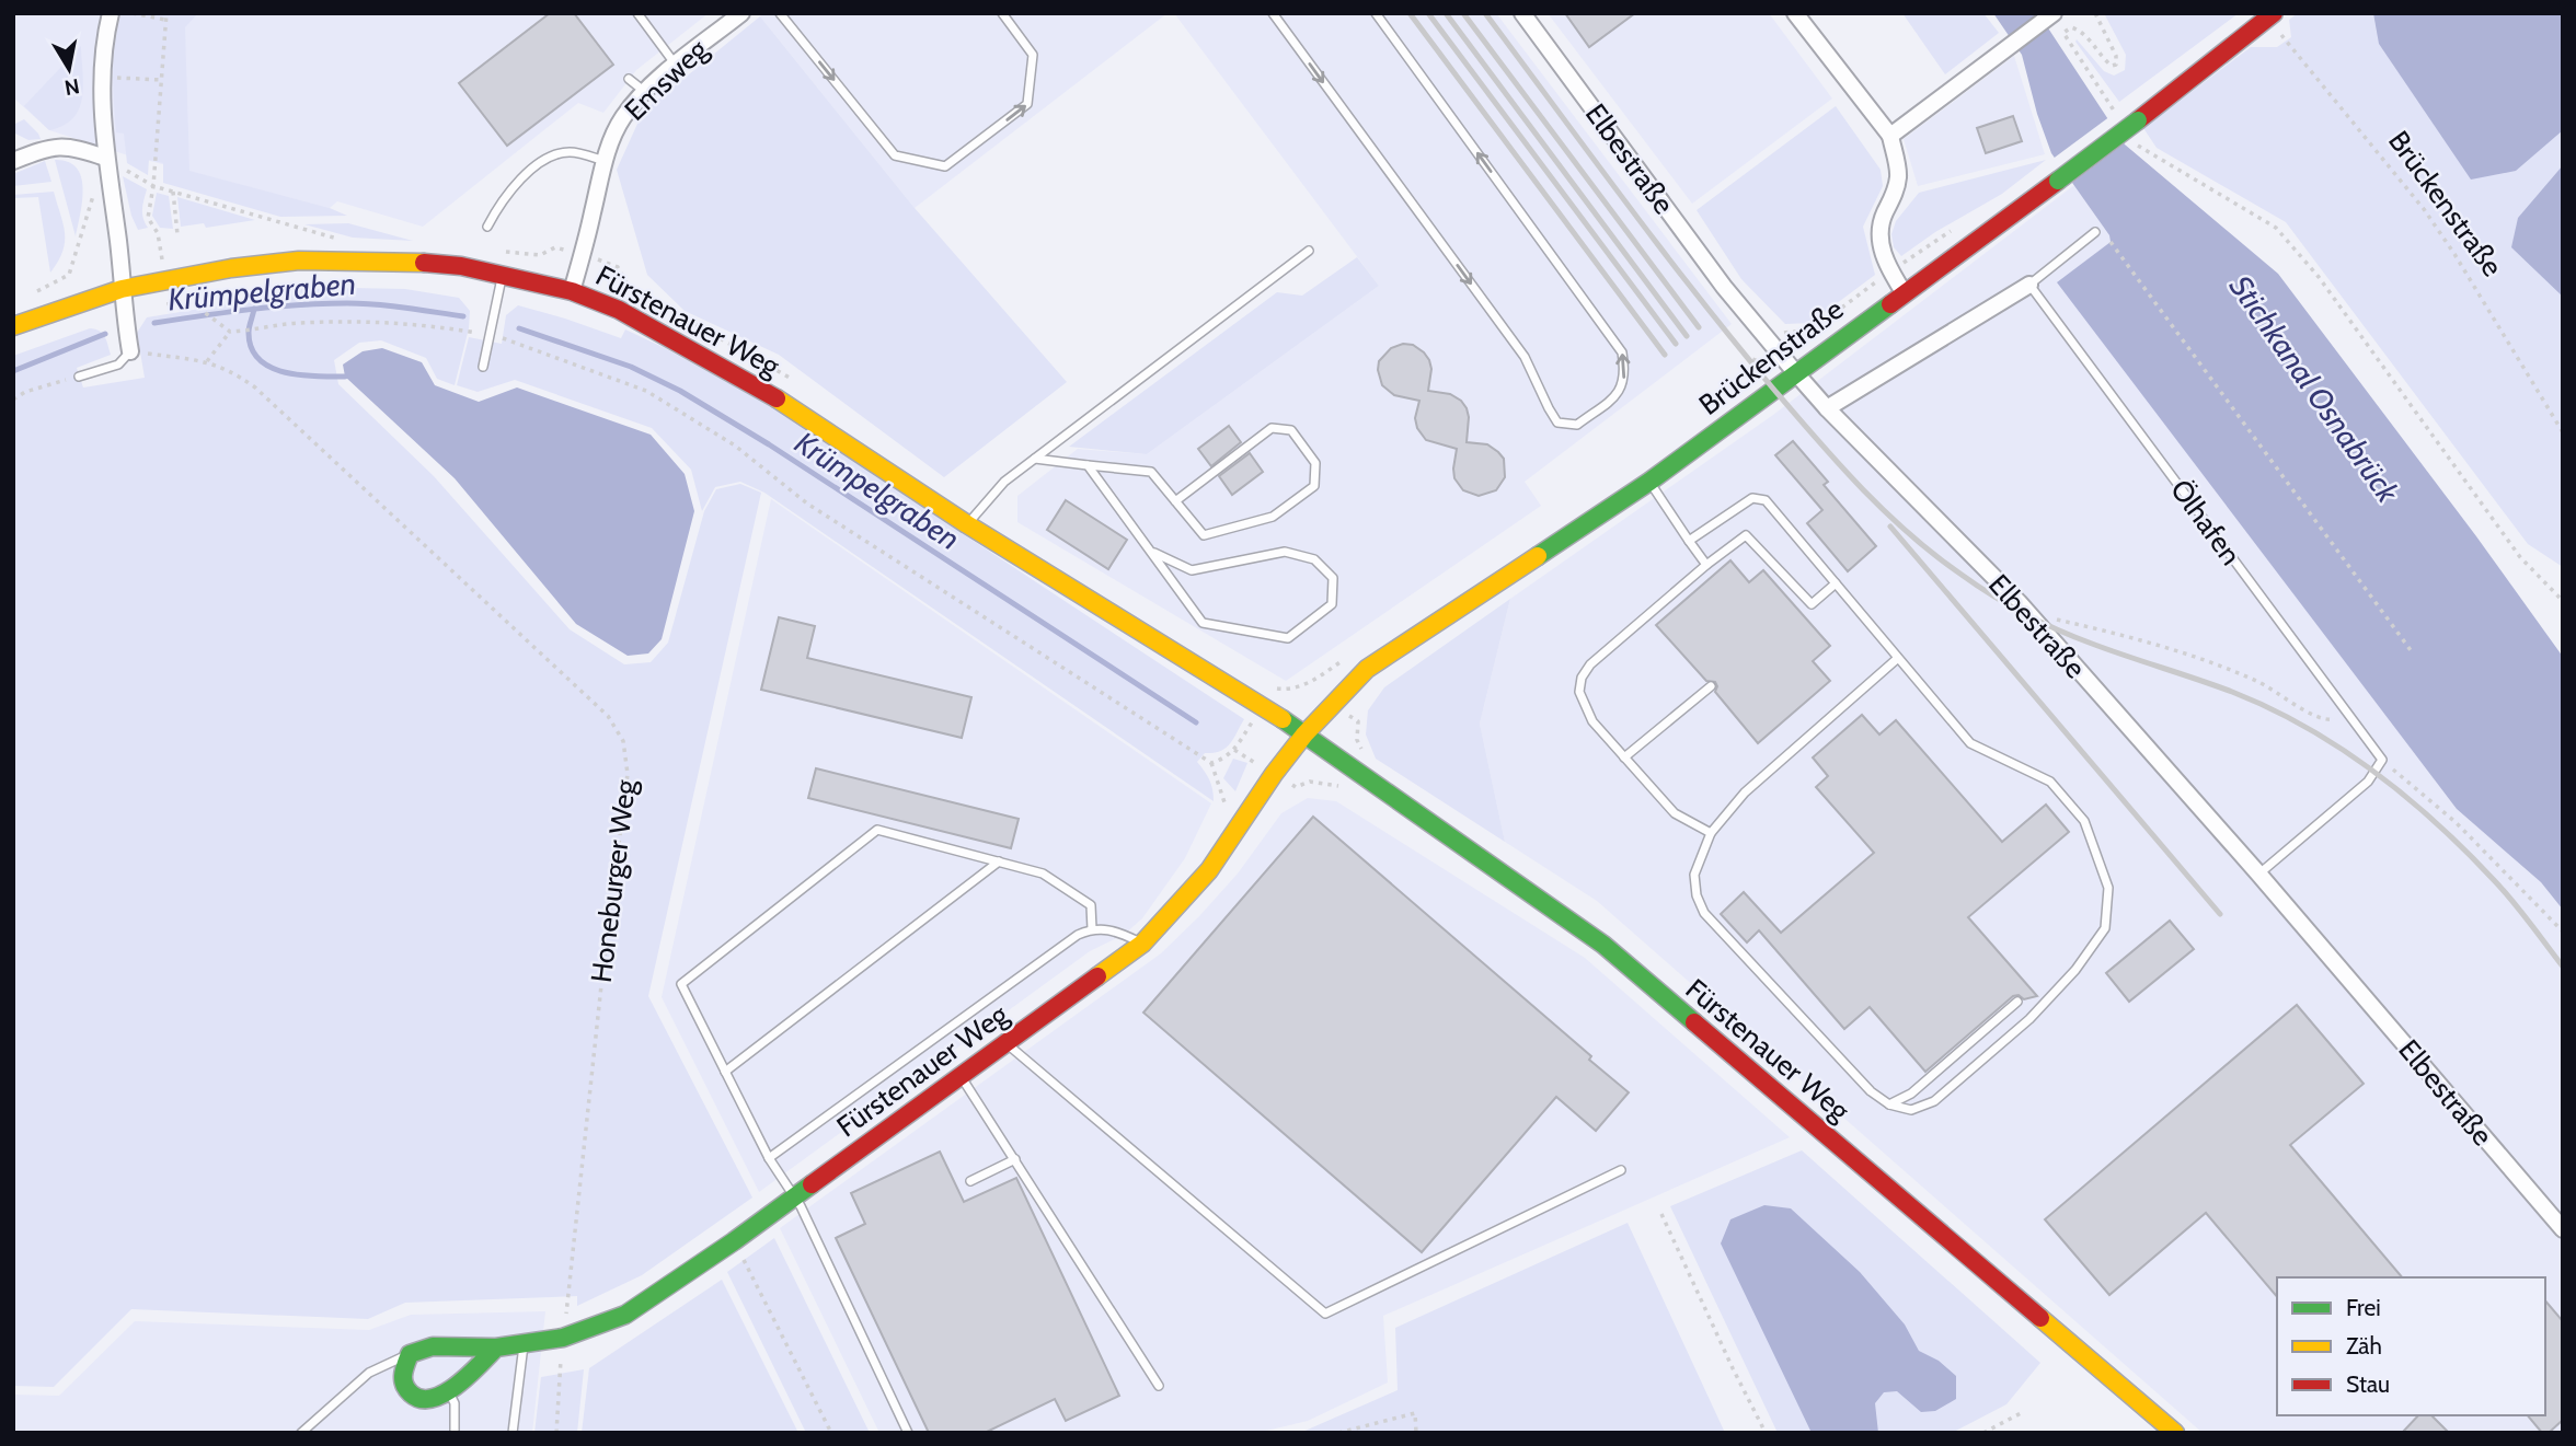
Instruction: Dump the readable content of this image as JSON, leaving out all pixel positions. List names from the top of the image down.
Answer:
{
  "streets": {
    "street": [
      "Emsweg",
      "Elbestraße",
      "Brückenstraße",
      "Fürstenauer Weg"
    ],
    "lane": ["Ölhafen"],
    "path": ["Honeburger Weg"]
  },
  "crossings": [
    ["Emsweg", "Fürstenauer Weg"],
    ["Elbestraße", "Brückenstraße"],
    ["Brückenstraße", "Fürstenauer Weg"],
    ["Fürstenauer Weg", "Honeburger Weg"]
  ],
  "water": ["Krümpelgraben", "Stichkanal Osnabrück"],
  "legend": ["Frei", "Zäh", "Stau"],
  "north": "bottom"
}
